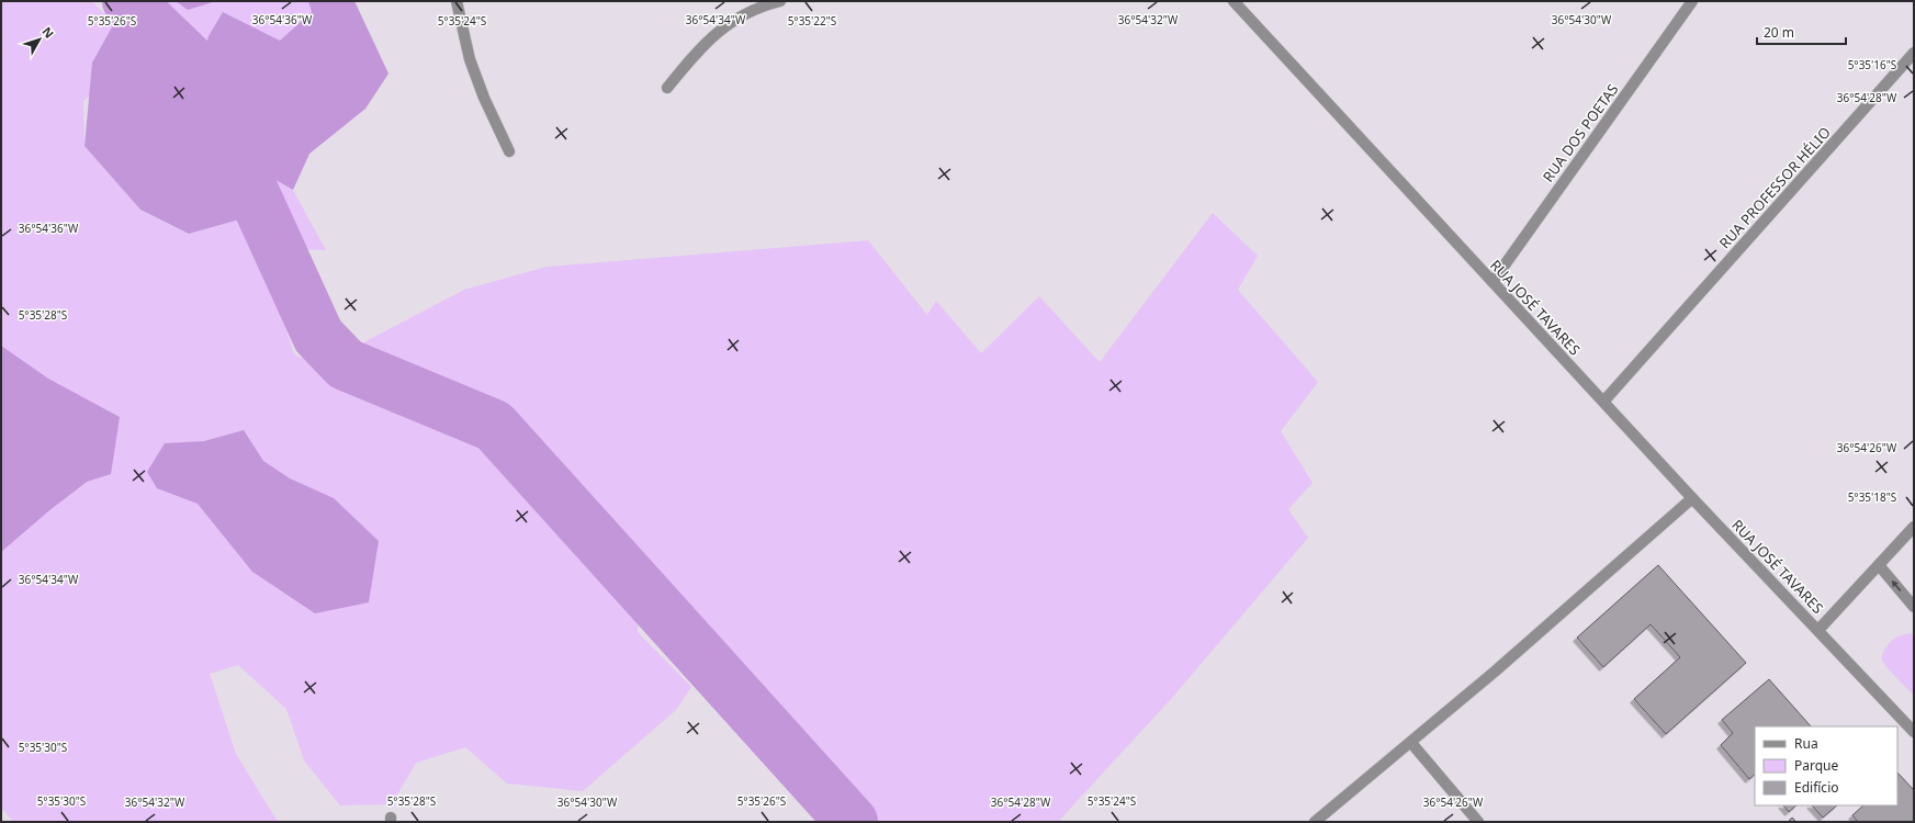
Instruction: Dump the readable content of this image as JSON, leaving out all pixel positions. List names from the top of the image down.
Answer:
{
  "streets": {
    "street": ["RUA DOS POETAS", "RUA PROFESSOR HÉLIO", "RUA JOSÉ TAVARES"]
  },
  "crossings": [
    ["RUA DOS POETAS", "RUA JOSÉ TAVARES"],
    ["RUA PROFESSOR HÉLIO", "RUA JOSÉ TAVARES"]
  ],
  "legend": ["Rua", "Parque", "Edifício"],
  "scale_bar": "20 m",
  "north": "top right",
  "coordinates": [
    "36°54'36\"W",
    "36°54'32\"W",
    "36°54'34\"W",
    "36°54'30\"W",
    "5°35'26\"S",
    "5°35'24\"S",
    "5°35'22\"S",
    "5°35'16\"S",
    "36°54'28\"W",
    "5°35'28\"S",
    "36°54'26\"W",
    "5°35'18\"S",
    "5°35'30\"S"
  ]
}
